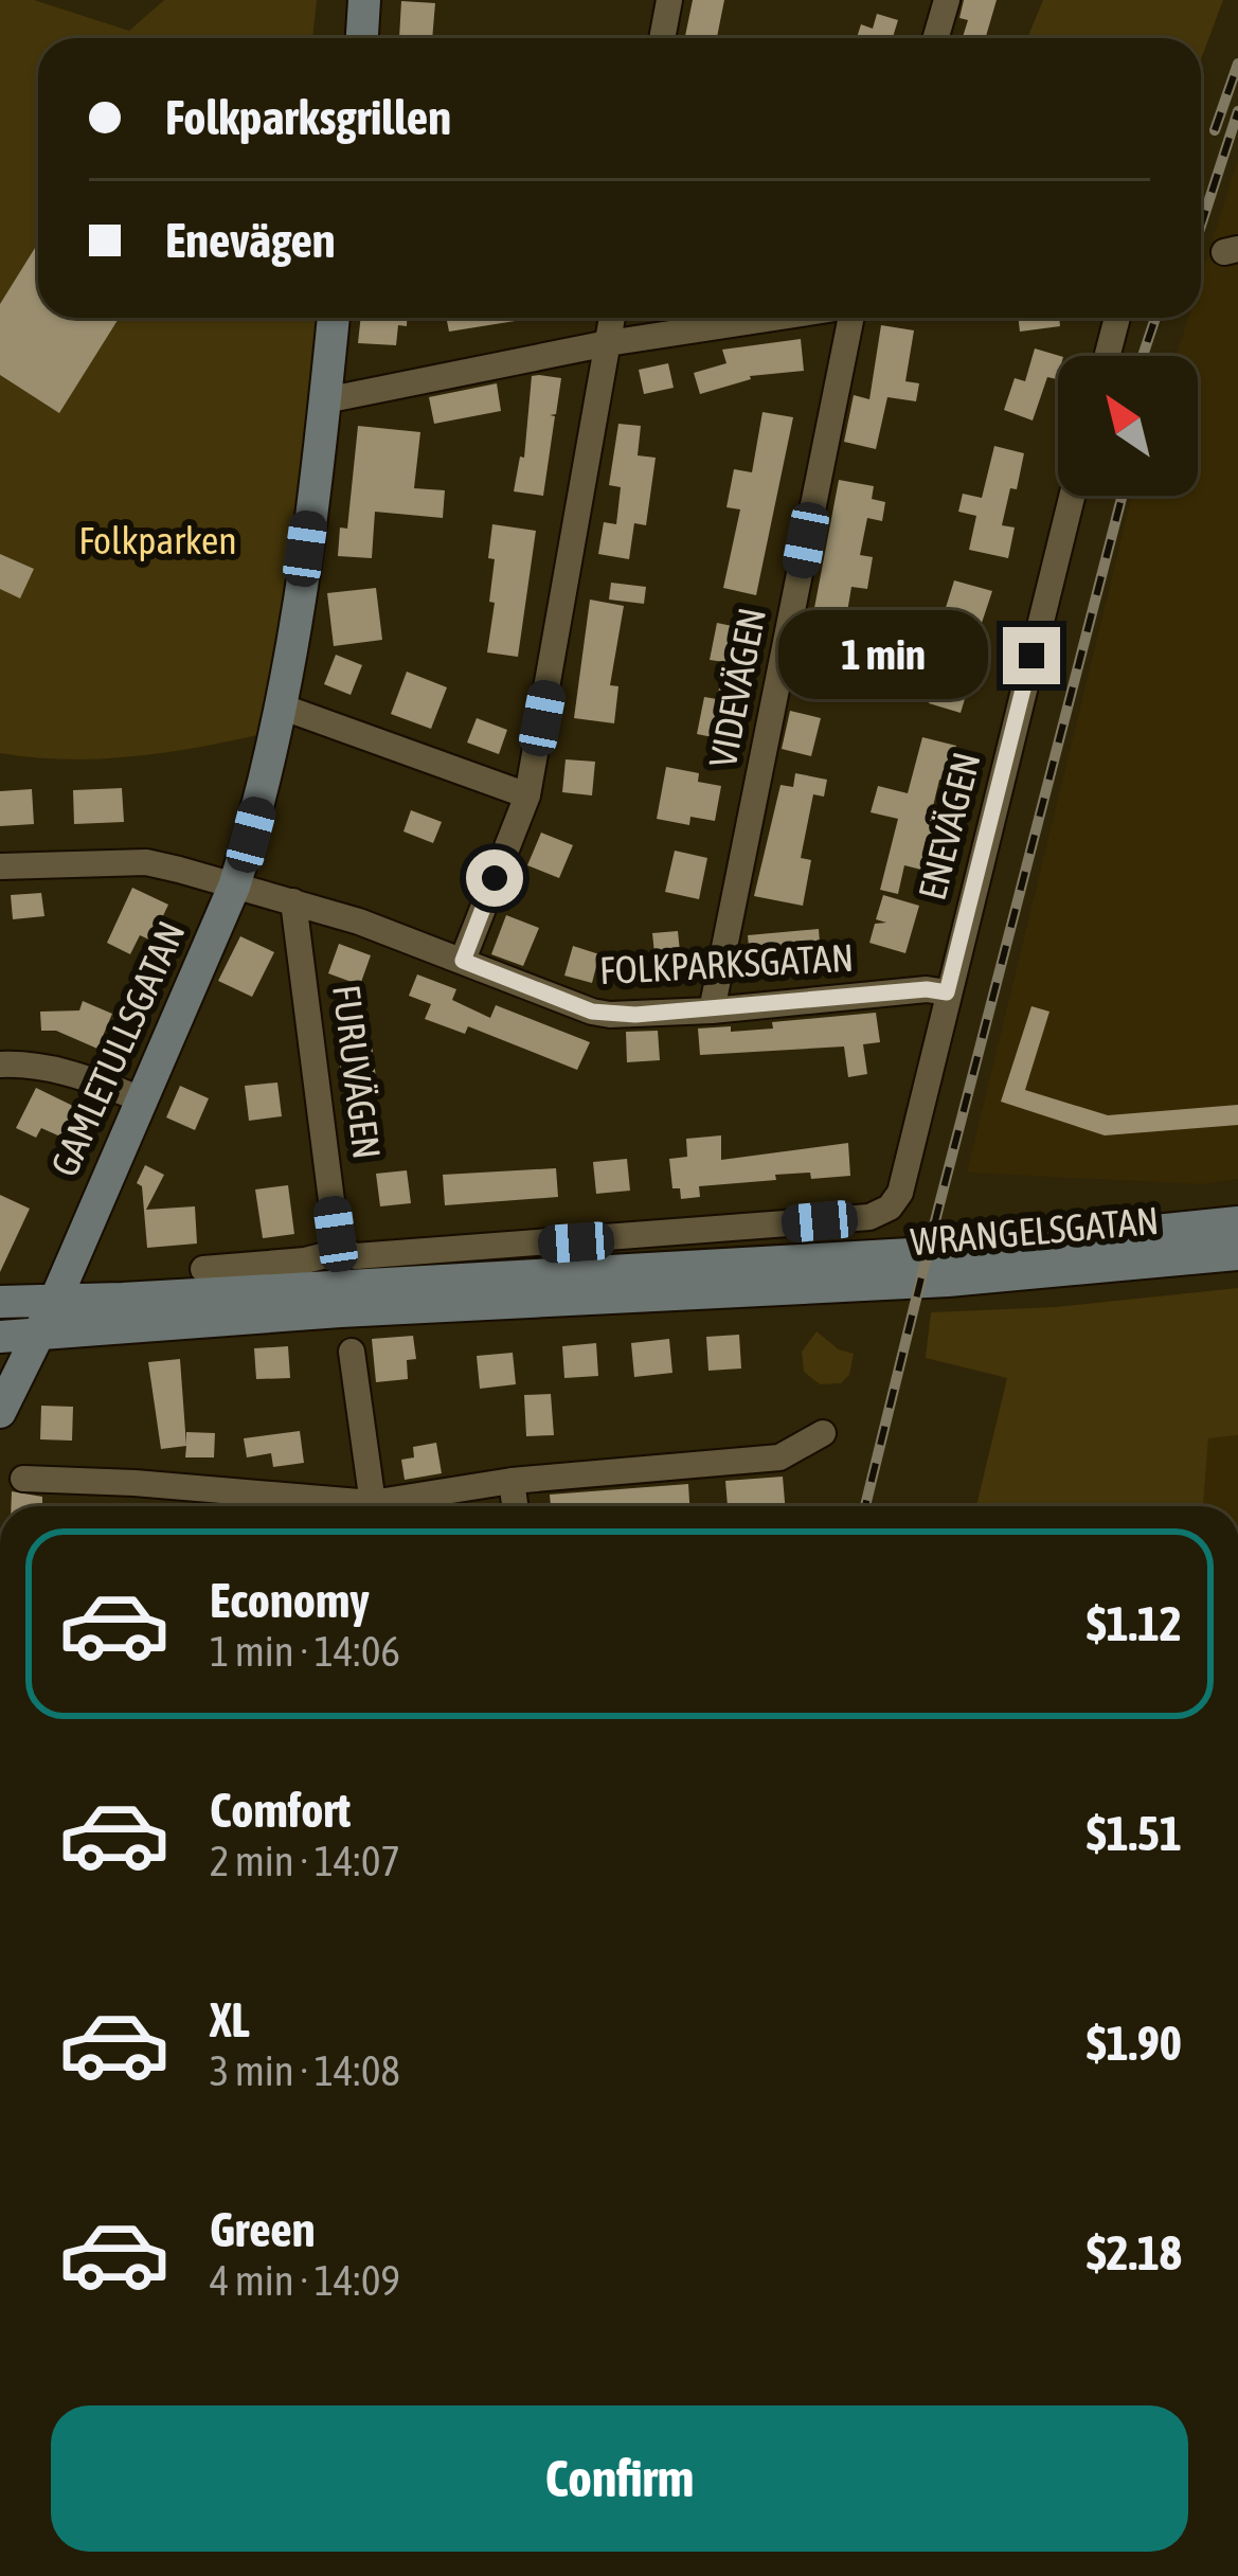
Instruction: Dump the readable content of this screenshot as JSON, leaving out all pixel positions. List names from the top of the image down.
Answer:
{
  "streets": {
    "main road": ["GAMLETULLSGATAN", "WRANGELSGATAN"],
    "street": [
      "VIDEVÄGEN",
      "ENEVÄGEN",
      "FOLKPARKSGATAN",
      "FURUVÄGEN"
    ]
  },
  "crossings": [
    ["VIDEVÄGEN", "FOLKPARKSGATAN"],
    ["ENEVÄGEN", "FOLKPARKSGATAN"],
    ["ENEVÄGEN", "WRANGELSGATAN"],
    ["FOLKPARKSGATAN", "GAMLETULLSGATAN"],
    ["FOLKPARKSGATAN", "FURUVÄGEN"],
    ["GAMLETULLSGATAN", "WRANGELSGATAN"],
    ["FURUVÄGEN", "WRANGELSGATAN"]
  ],
  "parks": ["Folkparken"],
  "north": "top left",
  "page": {
    "banner": ["Folkparksgrillen", "Enevägen"],
    "bubble": "1 min",
    "list": [
      {
        "name": "Economy",
        "note": "1 min · 14:06",
        "value": "$1.12"
      },
      {
        "name": "Comfort",
        "note": "2 min · 14:07",
        "value": "$1.51"
      },
      {
        "name": "XL",
        "note": "3 min · 14:08",
        "value": "$1.90"
      },
      {
        "name": "Green",
        "note": "4 min · 14:09",
        "value": "$2.18"
      }
    ],
    "buttons": "Confirm"
  }
}
